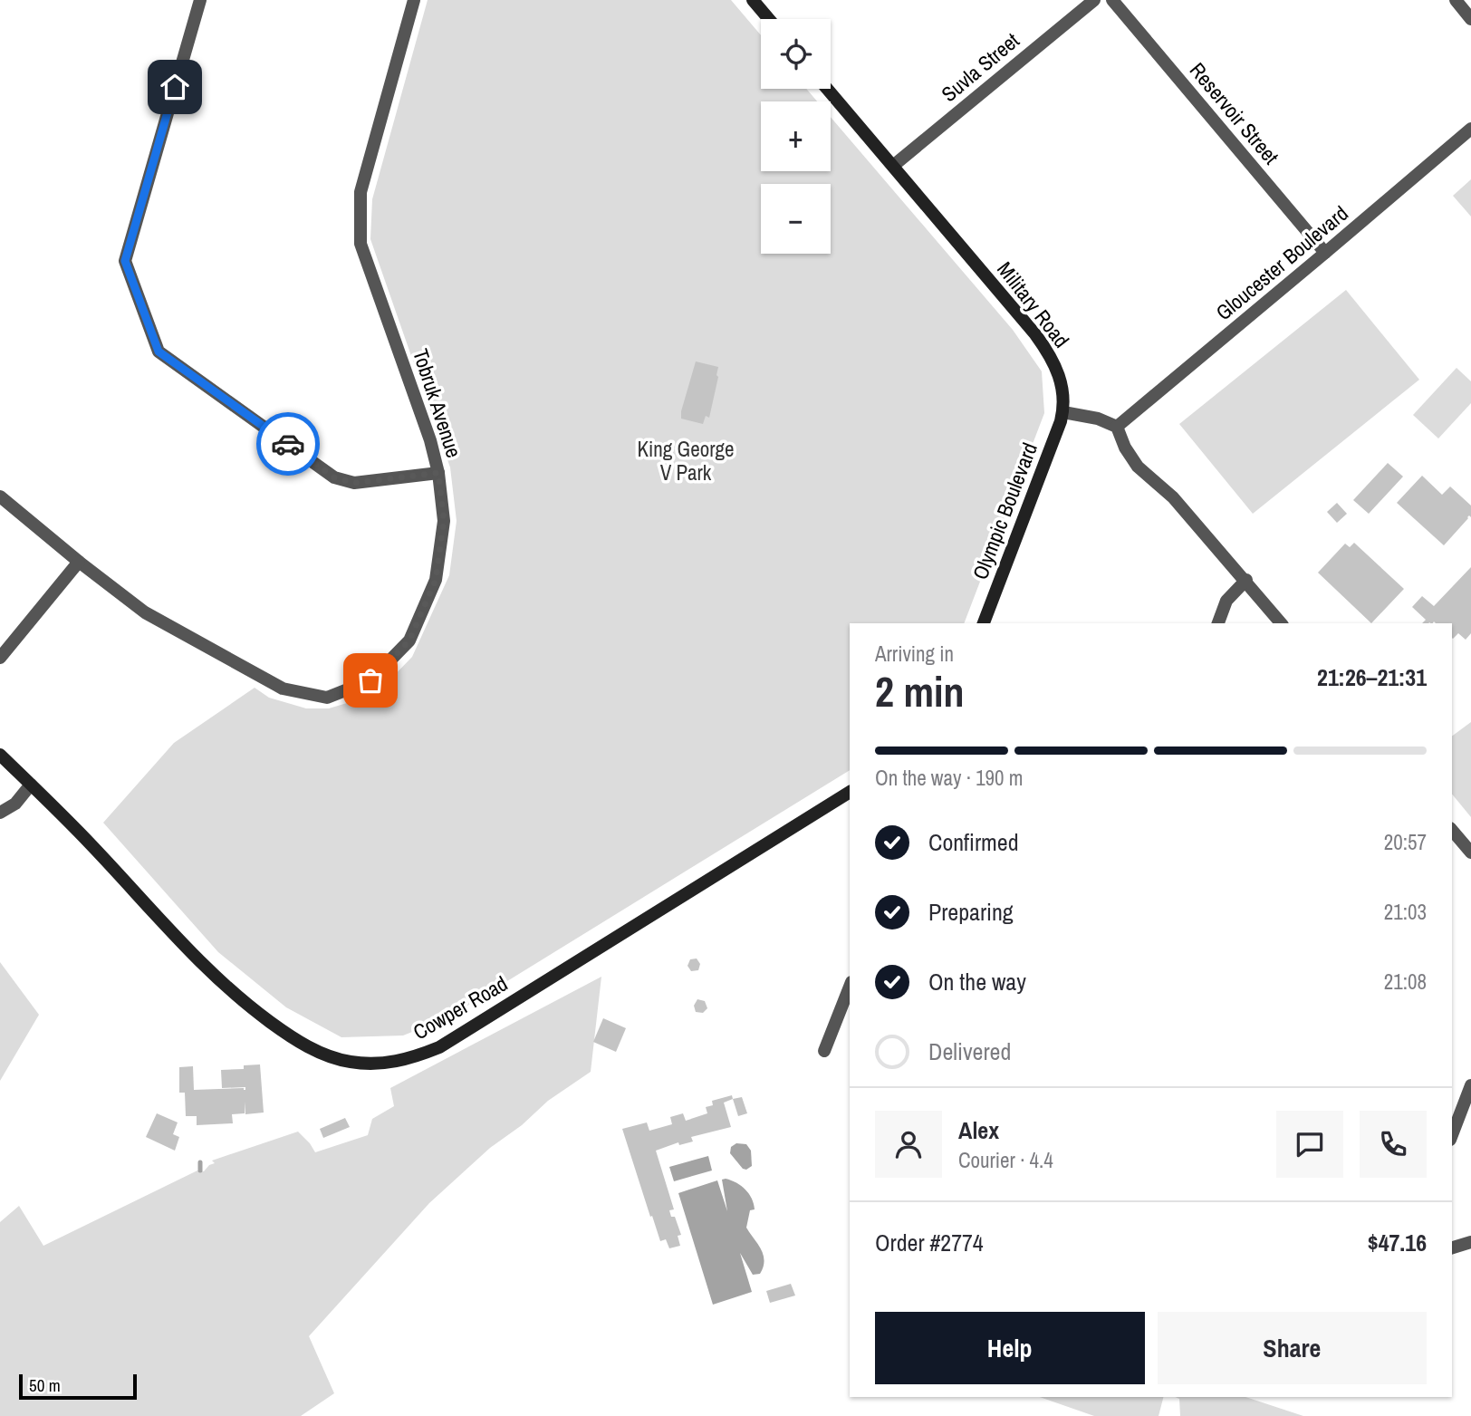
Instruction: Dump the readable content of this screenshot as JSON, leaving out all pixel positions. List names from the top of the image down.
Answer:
{
  "streets": {
    "main road": ["Military Road", "Olympic Boulevard", "Cowper Road"],
    "street": [
      "Suvla Street",
      "Reservoir Street",
      "Gloucester Boulevard",
      "Tobruk Avenue"
    ]
  },
  "crossings": [
    ["Suvla Street", "Military Road"],
    ["Reservoir Street", "Gloucester Boulevard"],
    ["Military Road", "Olympic Boulevard"]
  ],
  "parks": ["King George V Park"],
  "scale_bar": "50 m",
  "page": {
    "map_buttons": ["+", "−"],
    "heading": ["2 min", "Arriving in", "21:26–21:31"],
    "panel": [
      "Alex",
      "Courier · 4.4",
      "Order #2774",
      "$47.16"
    ],
    "bar": "On the way · 190 m",
    "list": [
      ["Confirmed", "20:57"],
      ["Preparing", "21:03"],
      ["On the way", "21:08"],
      "Delivered"
    ],
    "buttons": ["Help", "Share"],
    "scale": "50 m"
  }
}
